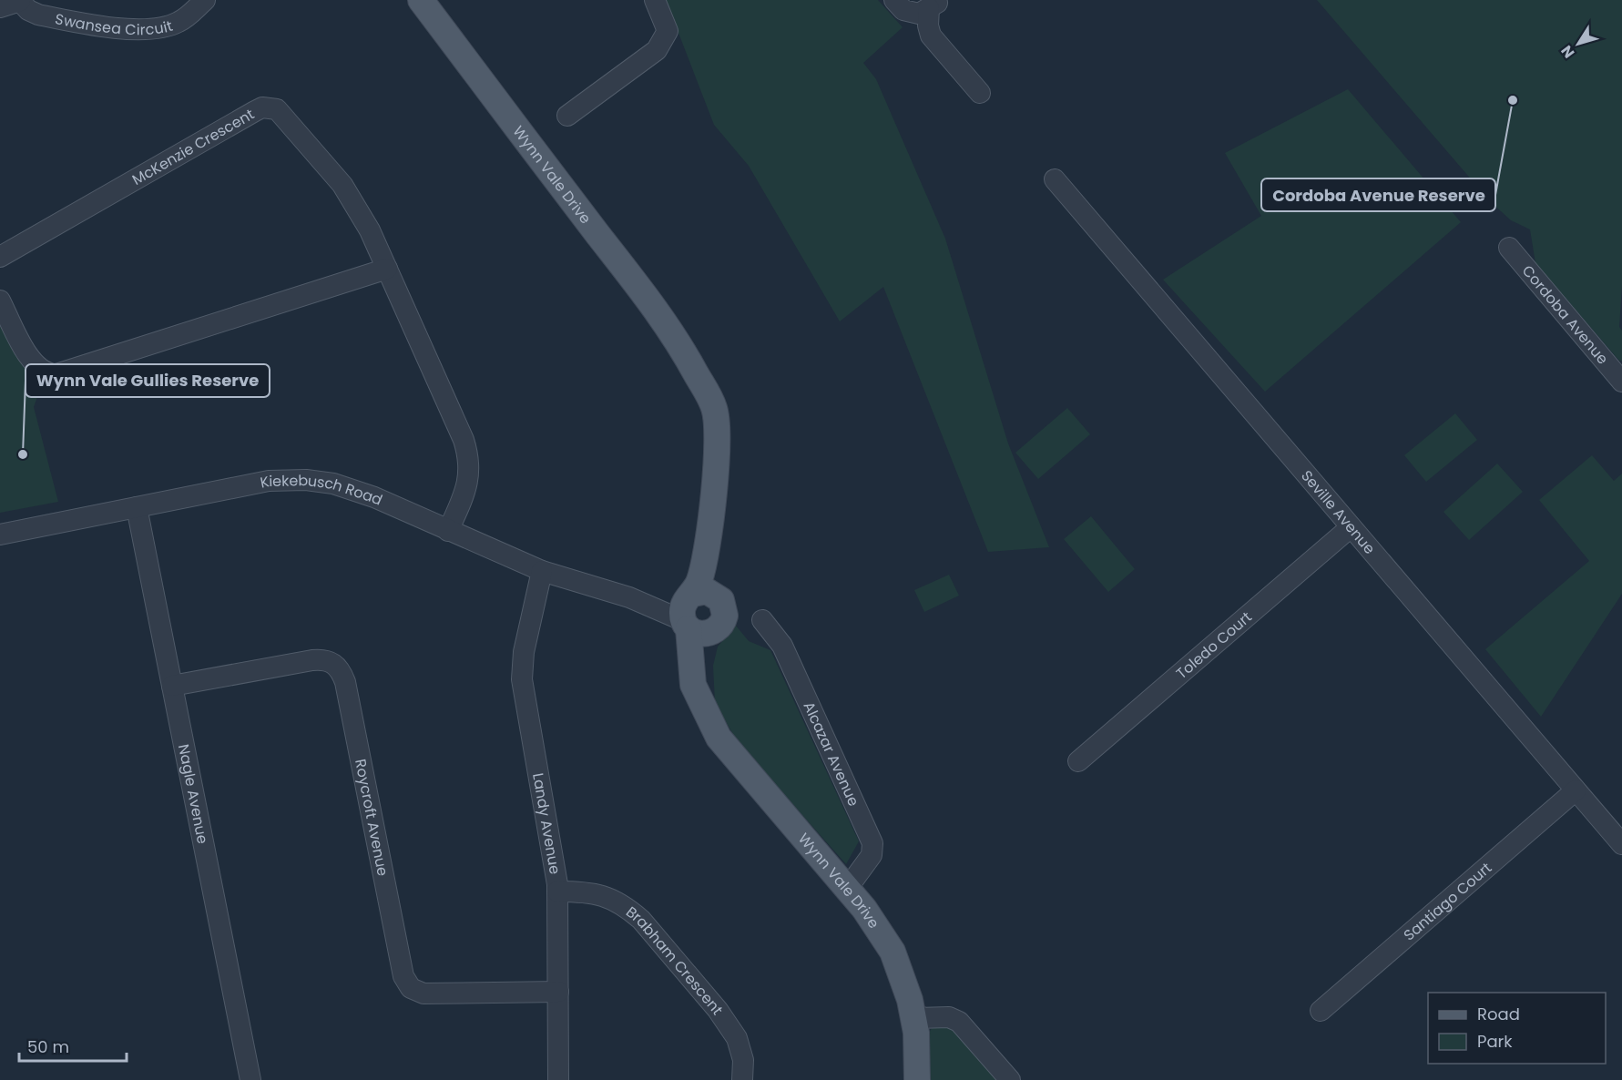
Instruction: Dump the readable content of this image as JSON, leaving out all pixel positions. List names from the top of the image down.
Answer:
{
  "streets": {
    "main road": ["Wynn Vale Drive"],
    "street": [
      "Swansea Circuit",
      "McKenzie Crescent",
      "Cordoba Avenue",
      "Kiekebusch Road",
      "Seville Avenue",
      "Toledo Court",
      "Alcazar Avenue",
      "Nagle Avenue",
      "Roycroft Avenue",
      "Landy Avenue",
      "Santiago Court",
      "Brabham Crescent"
    ]
  },
  "crossings": [
    ["McKenzie Crescent", "Kiekebusch Road"],
    ["Wynn Vale Drive", "Kiekebusch Road"],
    ["Wynn Vale Drive", "Alcazar Avenue"],
    ["Kiekebusch Road", "Nagle Avenue"],
    ["Kiekebusch Road", "Landy Avenue"],
    ["Seville Avenue", "Toledo Court"],
    ["Seville Avenue", "Santiago Court"],
    ["Nagle Avenue", "Roycroft Avenue"],
    ["Roycroft Avenue", "Landy Avenue"],
    ["Landy Avenue", "Brabham Crescent"]
  ],
  "places": ["Cordoba Avenue Reserve", "Wynn Vale Gullies Reserve"],
  "legend": ["Road", "Park"],
  "scale_bar": "50 m",
  "north": "bottom left"
}
